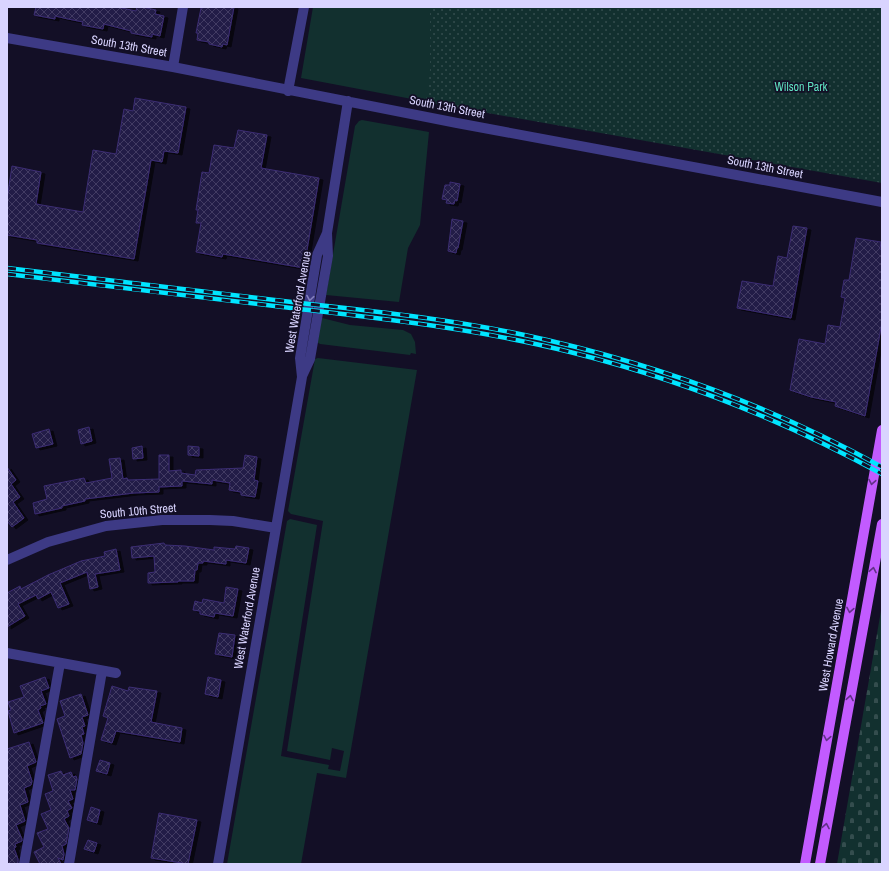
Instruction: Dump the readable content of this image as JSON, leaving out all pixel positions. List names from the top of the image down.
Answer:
{
  "streets": {
    "main road": ["West Howard Avenue"],
    "street": ["South 13th Street", "West Waterford Avenue", "South 10th Street"]
  },
  "crossings": [
    ["South 13th Street", "West Waterford Avenue"],
    ["West Waterford Avenue", "South 10th Street"]
  ],
  "parks": ["Wilson Park"]
}
